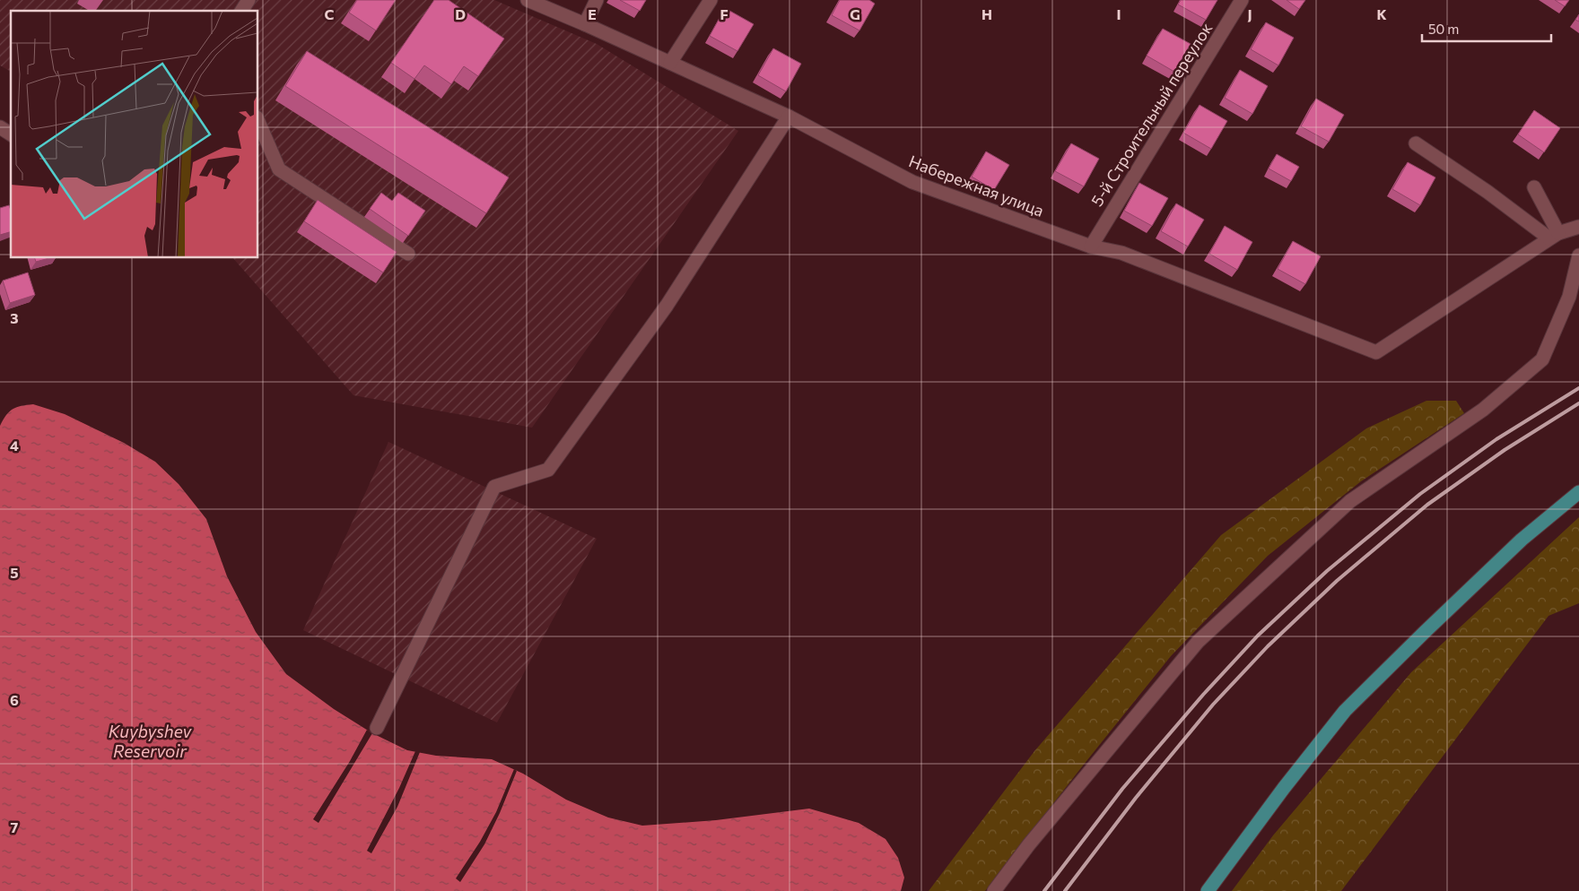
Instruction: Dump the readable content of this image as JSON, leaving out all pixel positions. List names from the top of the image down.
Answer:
{
  "streets": {
    "street": ["5-й Строительный переулок", "Набережная улица"]
  },
  "crossings": [
    ["5-й Строительный переулок", "Набережная улица"]
  ],
  "water": ["Kuybyshev Reservoir"],
  "scale_bar": "50 m",
  "grid": {
    "columns": [
      "C",
      "D",
      "E",
      "F",
      "G",
      "H",
      "I",
      "J",
      "K"
    ],
    "rows": [
      "3",
      "4",
      "5",
      "6",
      "7"
    ]
  }
}
